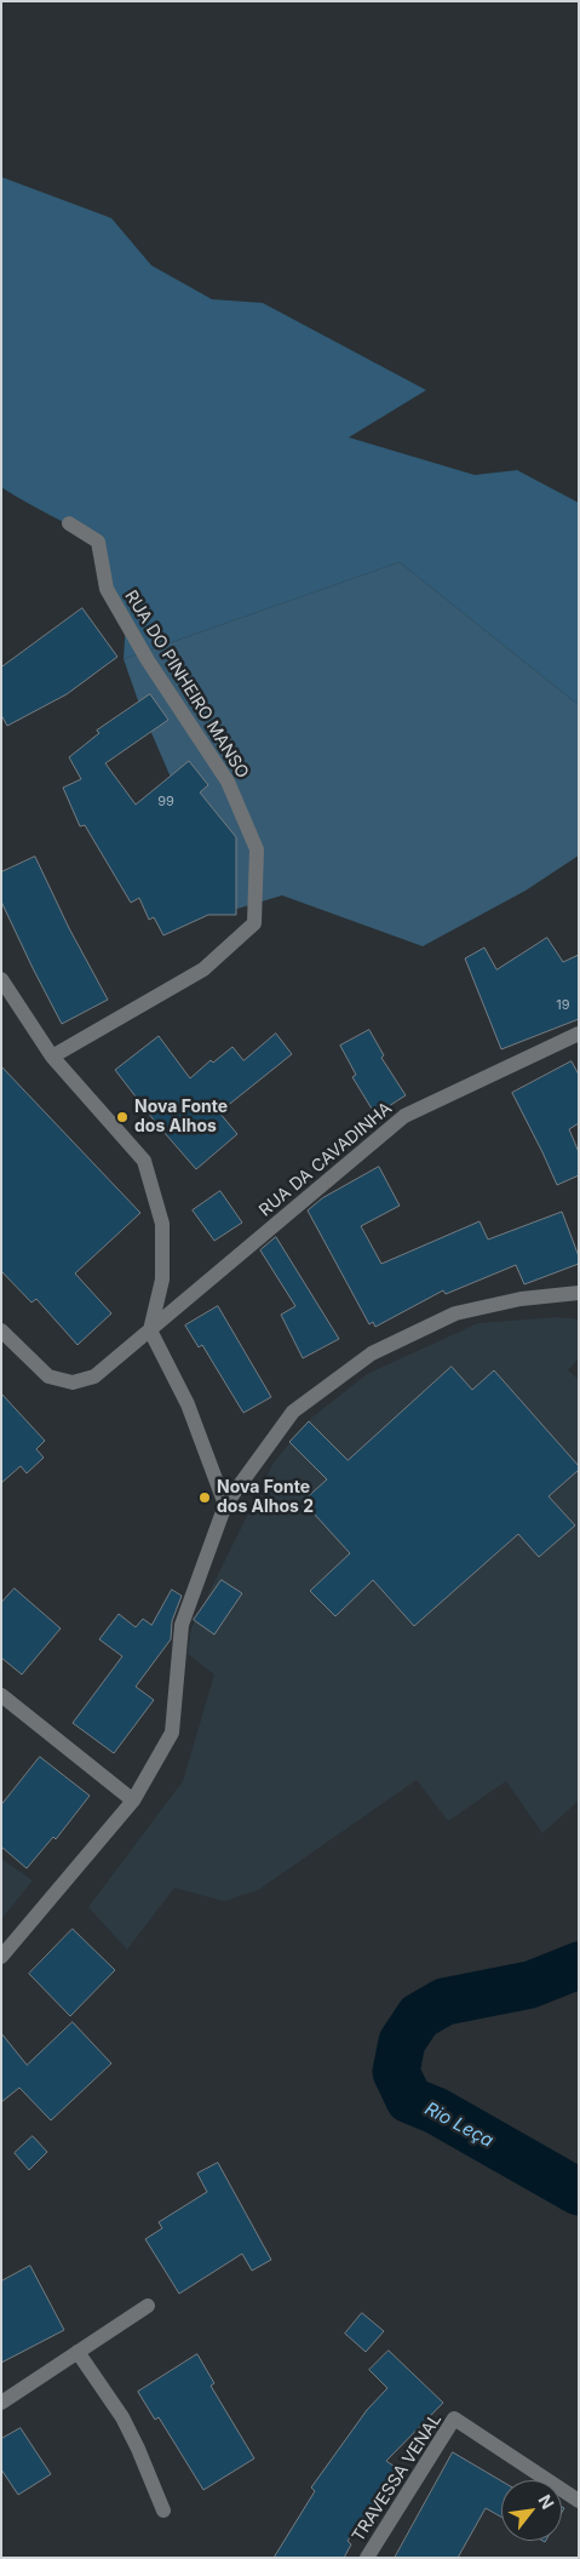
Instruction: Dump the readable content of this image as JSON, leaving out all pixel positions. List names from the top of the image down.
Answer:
{
  "streets": {
    "street": ["RUA DO PINHEIRO MANSO", "RUA DA CAVADINHA", "TRAVESSA VENAL"]
  },
  "water": ["Rio Leça"],
  "places": ["Nova Fonte dos Alhos", "Nova Fonte dos Alhos 2"],
  "house_numbers": ["99", "19"],
  "north": "top right"
}
